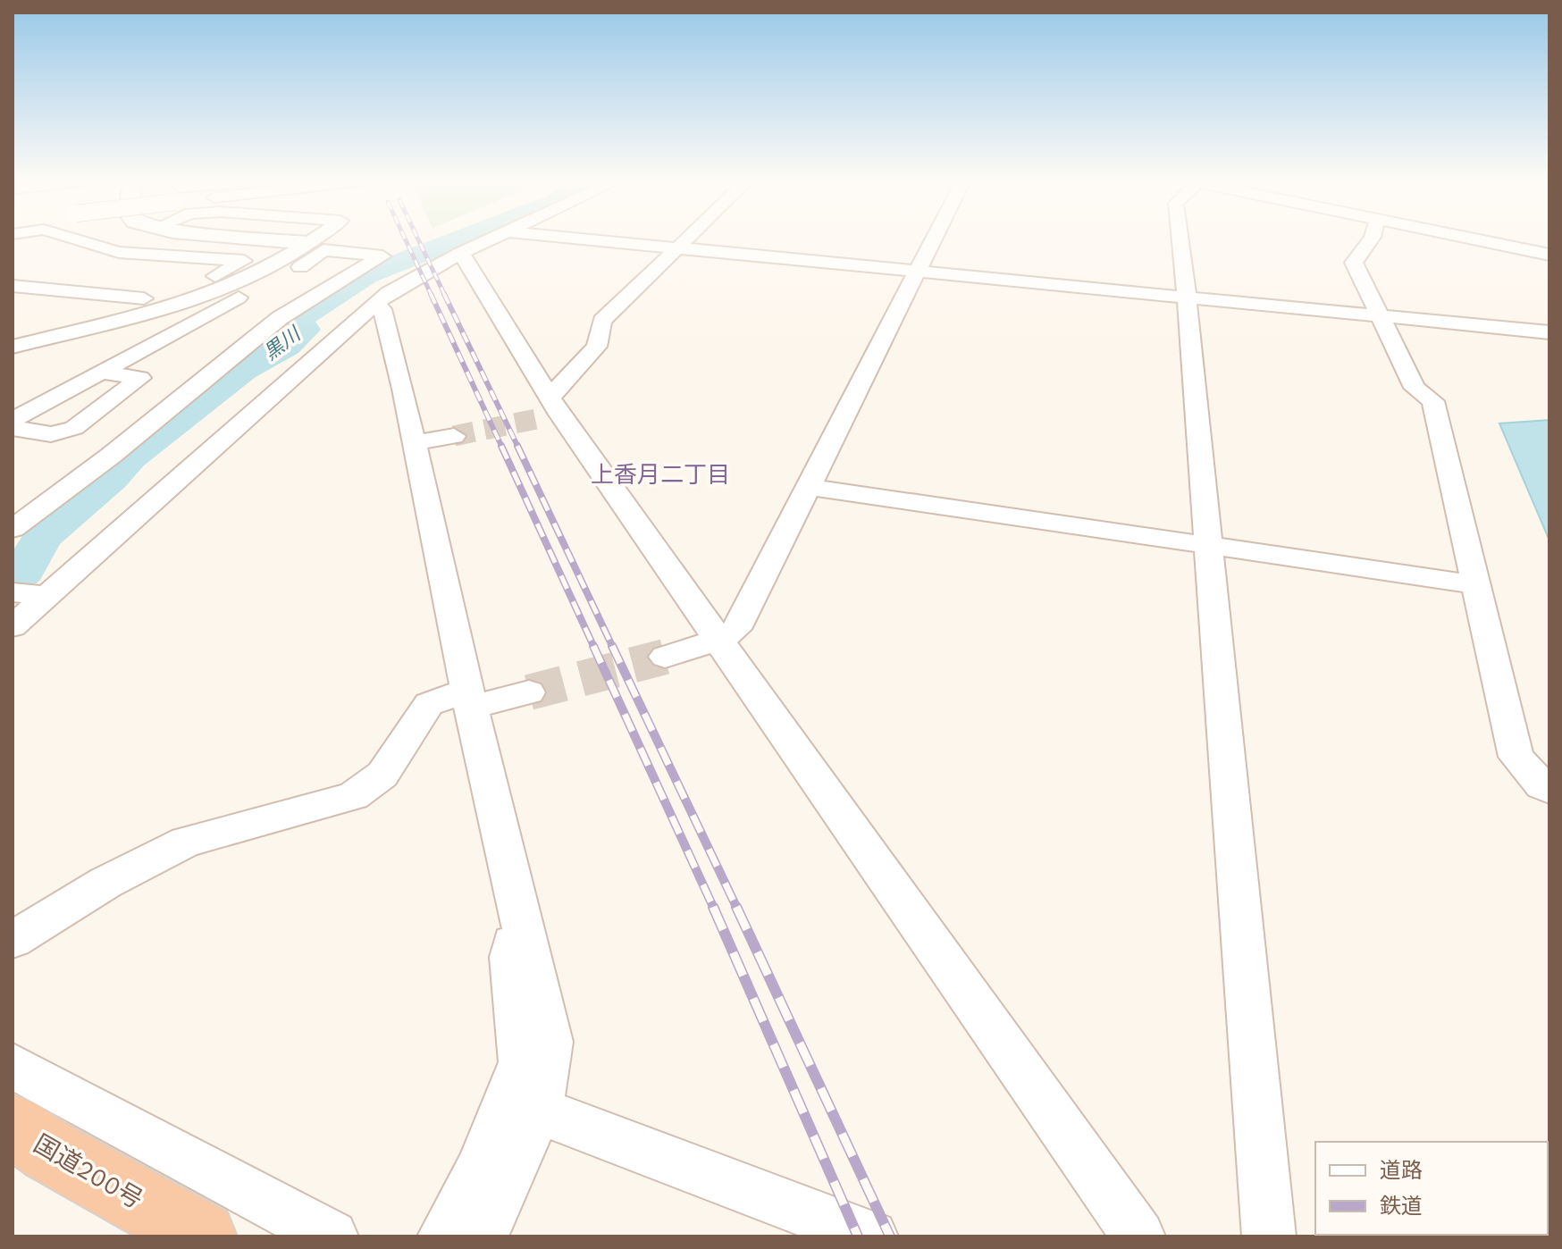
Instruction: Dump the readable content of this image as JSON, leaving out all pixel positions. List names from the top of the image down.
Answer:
{
  "streets": {
    "highway": ["国道200号"]
  },
  "districts": ["上香月二丁目"],
  "water": ["黒川"],
  "legend": ["道路", "鉄道"]
}
